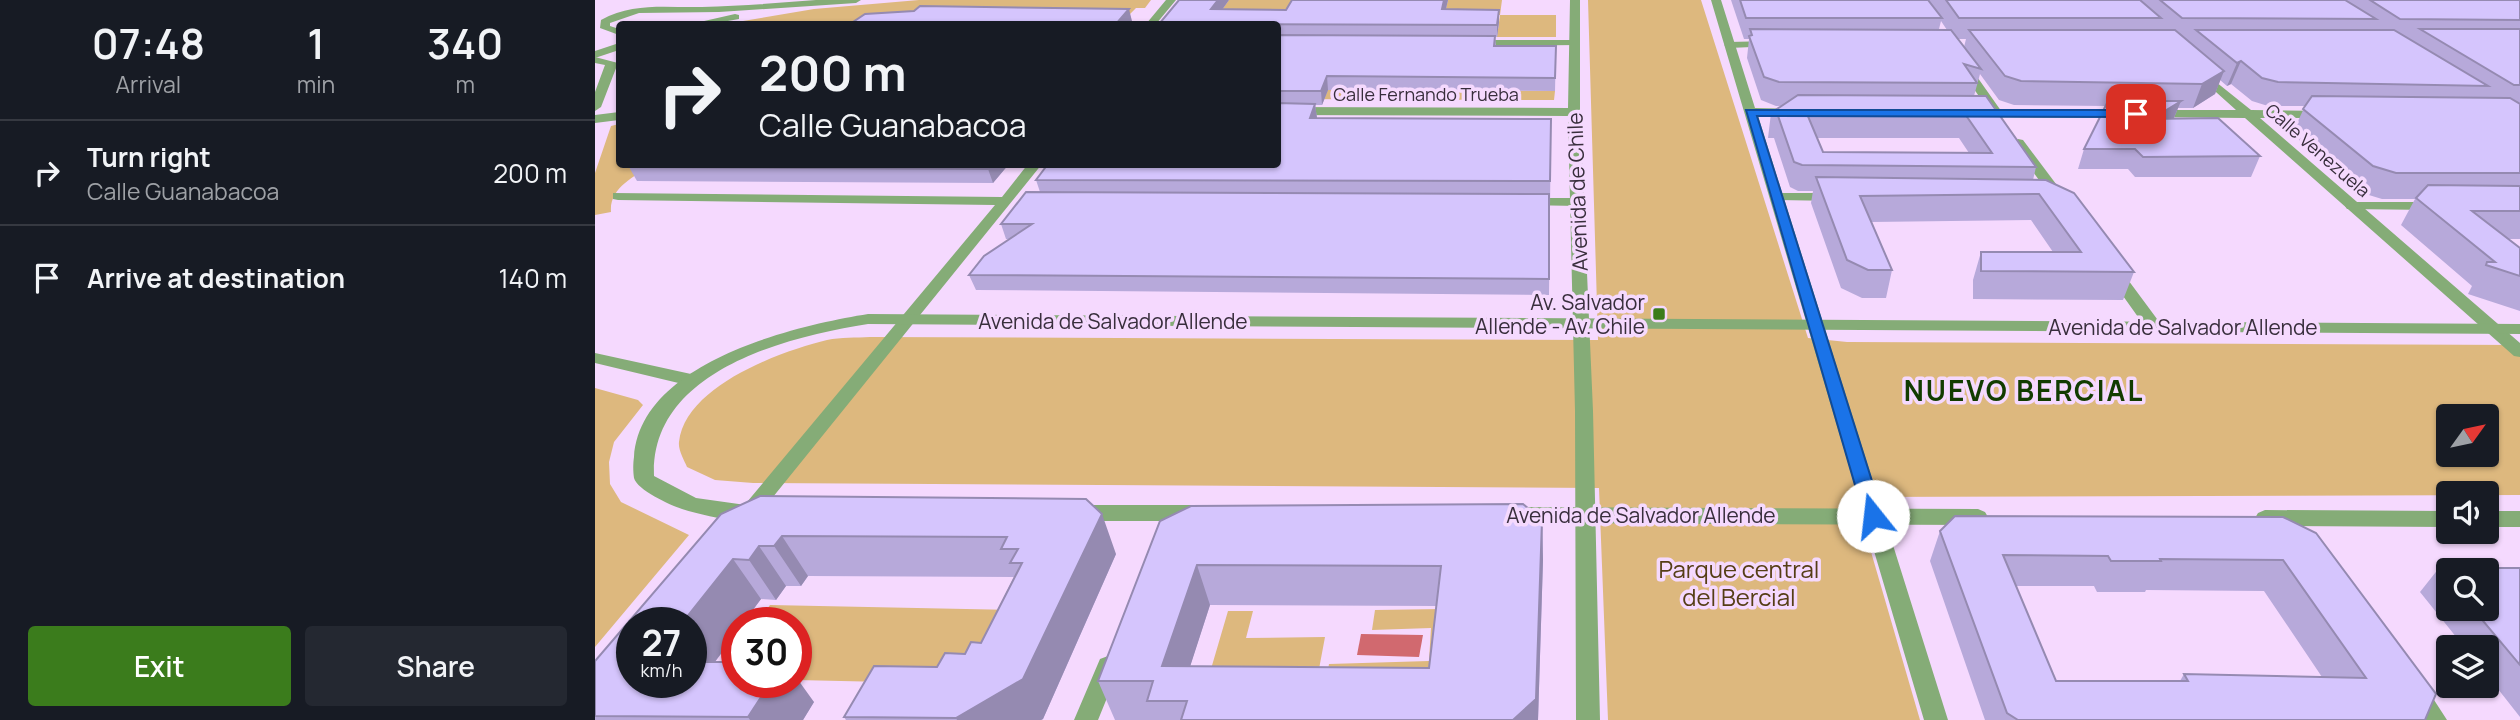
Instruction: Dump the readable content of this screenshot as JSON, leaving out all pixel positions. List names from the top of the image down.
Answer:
{
  "streets": {
    "street": [
      "Calle Fernando Trueba",
      "Calle Venezuela",
      "Avenida de Chile",
      "Avenida de Salvador Allende"
    ]
  },
  "crossings": [
    ["Calle Fernando Trueba", "Avenida de Chile"],
    ["Calle Venezuela", "Avenida de Salvador Allende"],
    ["Avenida de Chile", "Avenida de Salvador Allende"]
  ],
  "districts": ["NUEVO BERCIAL"],
  "parks": ["Parque central del Bercial"],
  "places": {
    "transit": ["Av. Salvador Allende - Av. Chile"]
  },
  "north": "top right",
  "page": {
    "eta": [
      "07:48",
      "Arrival",
      "1",
      "min",
      "340",
      "m"
    ],
    "turn": ["200 m", "Calle Guanabacoa"],
    "list": [
      {
        "name": "Turn right",
        "note": "Calle Guanabacoa",
        "value": "200 m"
      },
      {
        "name": "Arrive at destination",
        "value": "140 m"
      }
    ],
    "speed": "27 km/h",
    "limit": "30",
    "buttons": ["Exit", "Share"]
  }
}
